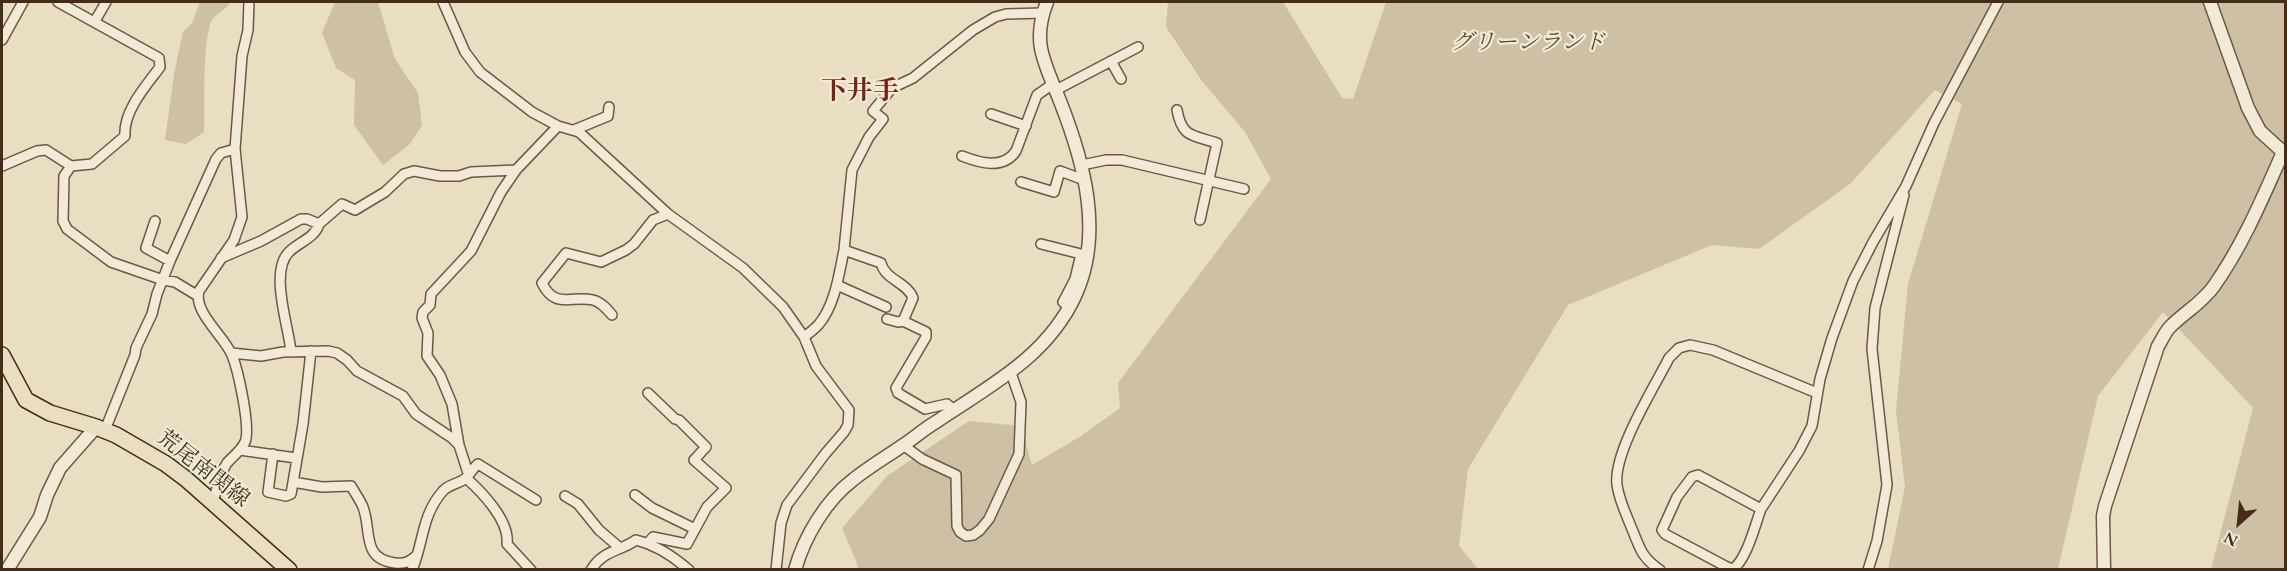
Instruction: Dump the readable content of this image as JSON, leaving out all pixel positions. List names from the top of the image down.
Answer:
{
  "streets": {
    "main road": ["荒尾南関線"]
  },
  "districts": ["下井手"],
  "parks": ["グリーンランド"],
  "north": "bottom left"
}
